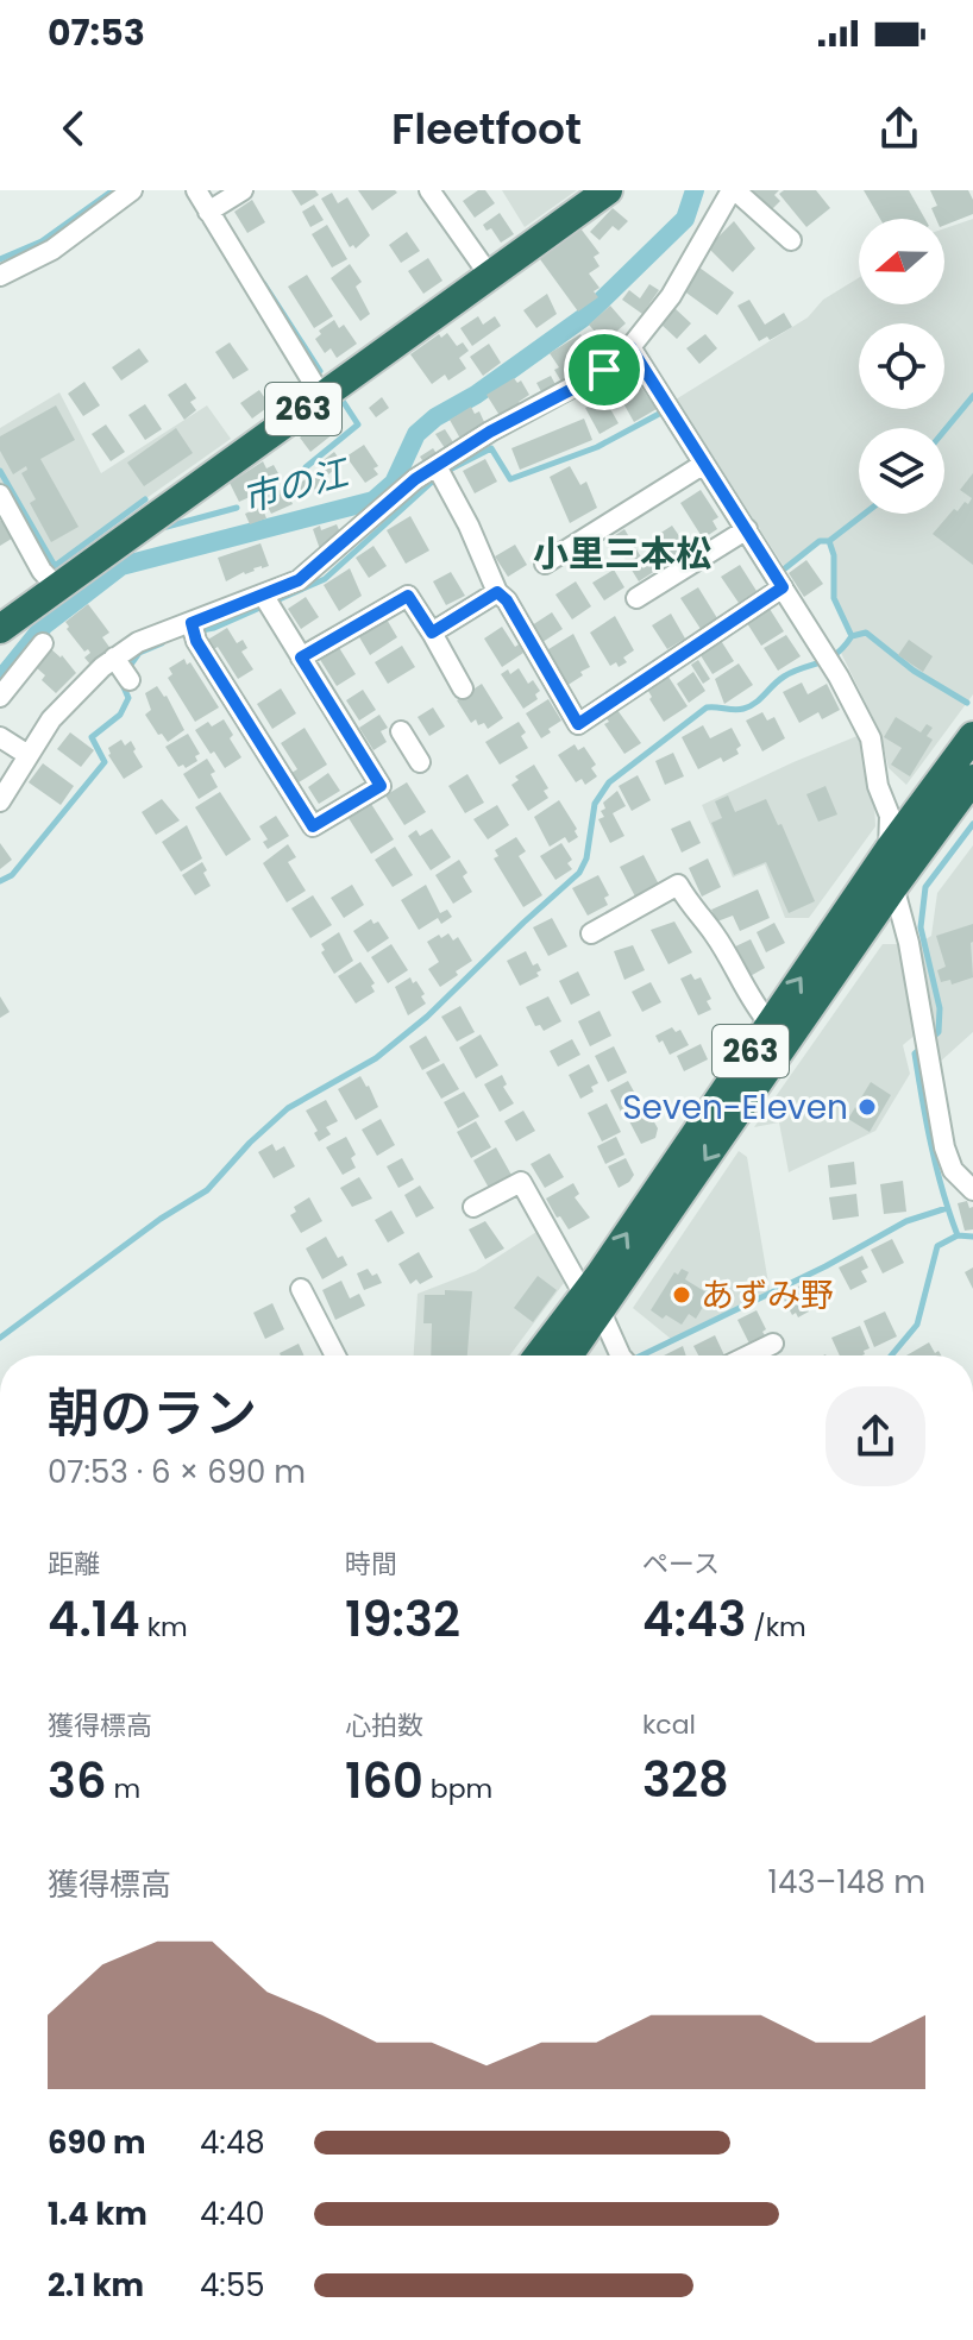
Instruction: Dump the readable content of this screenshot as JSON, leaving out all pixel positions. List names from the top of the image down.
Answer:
{
  "streets": {
    "highway": ["263"]
  },
  "districts": ["小里三本松"],
  "water": ["市の江"],
  "places": ["Seven-Eleven", "あずみ野"],
  "north": "left",
  "page": {
    "status": "07:53",
    "header": "Fleetfoot",
    "heading": ["朝のラン", "07:53 · 6 × 690 m"],
    "stats": [
      ["距離", "4.14 km"],
      ["時間", "19:32"],
      ["ペース", "4:43 /km"],
      ["獲得標高", "36 m"],
      ["心拍数", "160 bpm"],
      ["kcal", "328"]
    ],
    "chart": ["獲得標高", "143–148 m"],
    "list": [
      {
        "name": "690 m",
        "note": "4:48"
      },
      {
        "name": "1.4 km",
        "note": "4:40"
      },
      {
        "name": "2.1 km",
        "note": "4:55"
      }
    ]
  }
}
